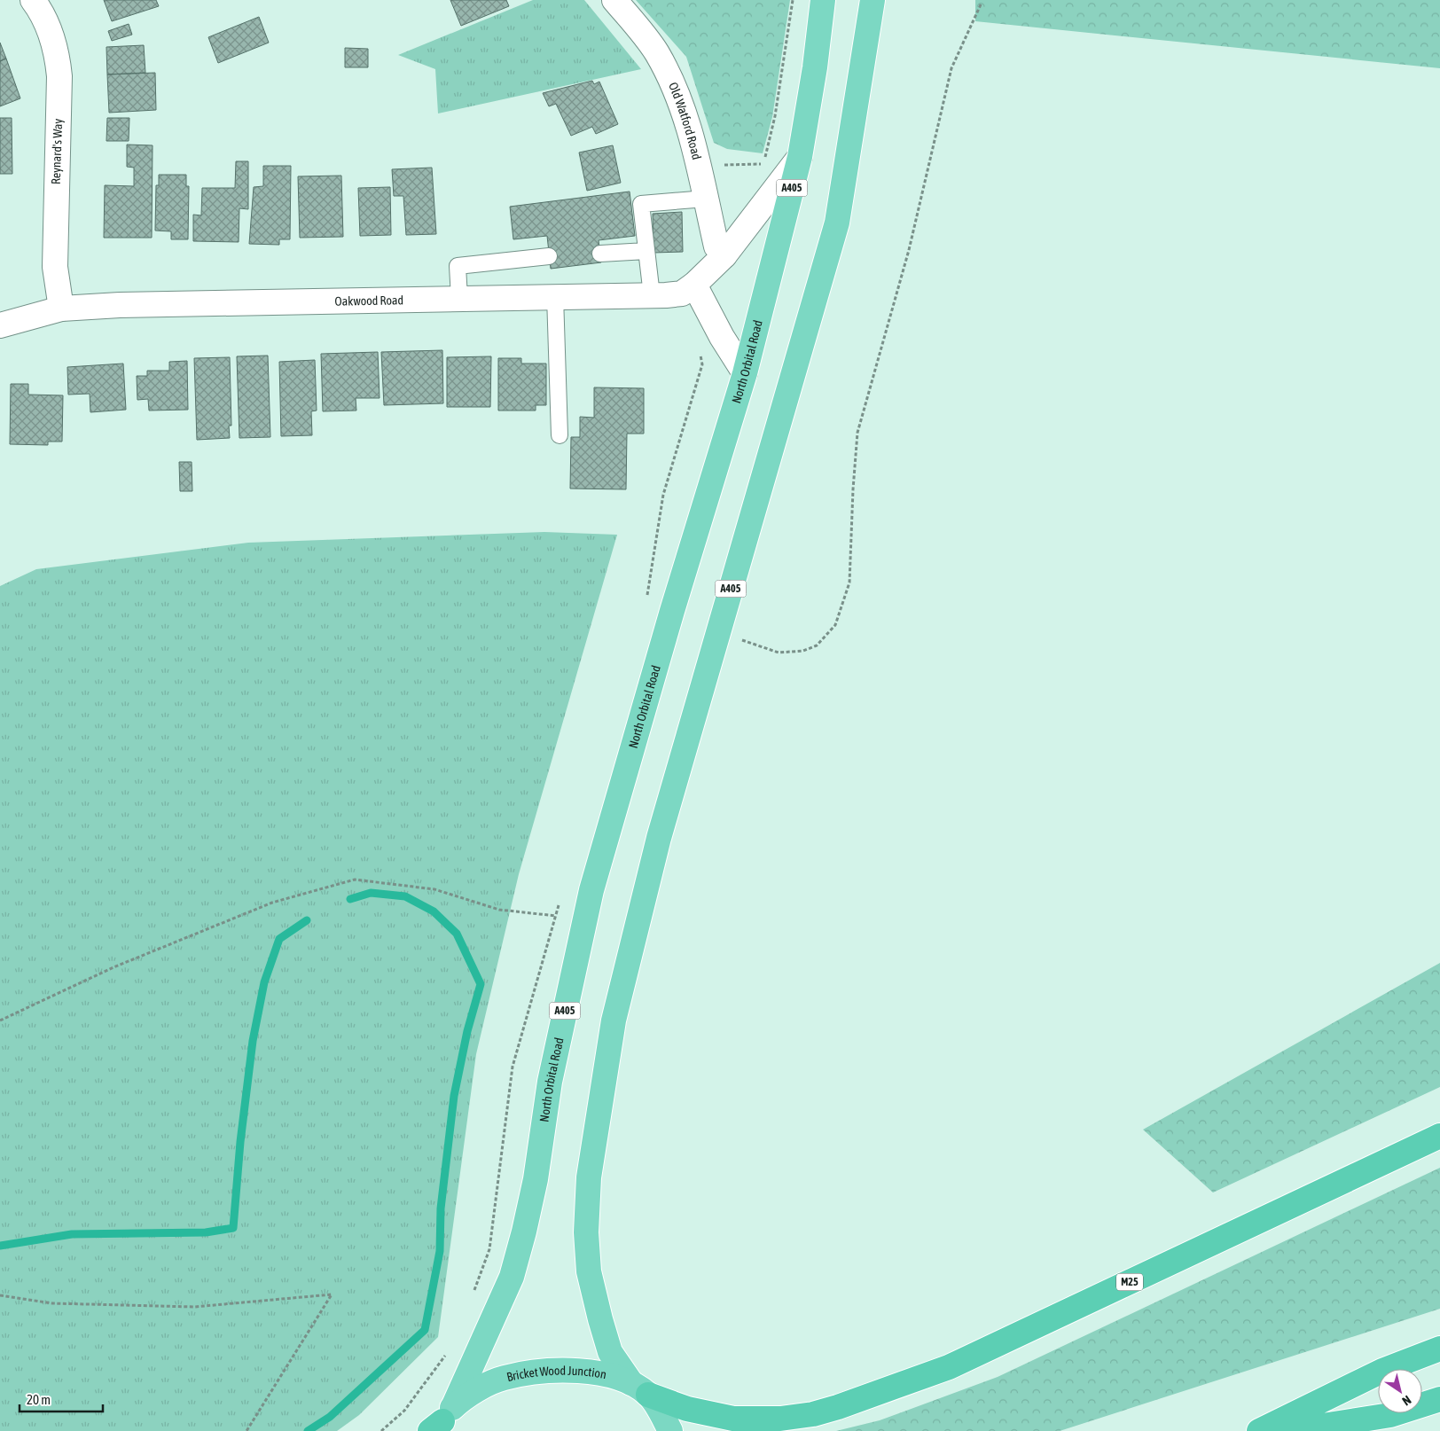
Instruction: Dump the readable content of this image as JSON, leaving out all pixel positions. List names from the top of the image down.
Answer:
{
  "streets": {
    "highway": [
      "A405",
      "North Orbital Road",
      "M25",
      "Bricket Wood Junction"
    ],
    "street": ["Old Watford Road", "Reynard's Way", "Oakwood Road"]
  },
  "crossings": [
    ["Old Watford Road", "Oakwood Road"],
    ["Reynard's Way", "Oakwood Road"],
    ["A405", "M25"],
    ["A405", "Bricket Wood Junction"],
    ["Oakwood Road", "North Orbital Road"],
    ["North Orbital Road", "Bricket Wood Junction"],
    ["M25", "Bricket Wood Junction"]
  ],
  "scale_bar": "20 m",
  "north": "bottom right"
}
